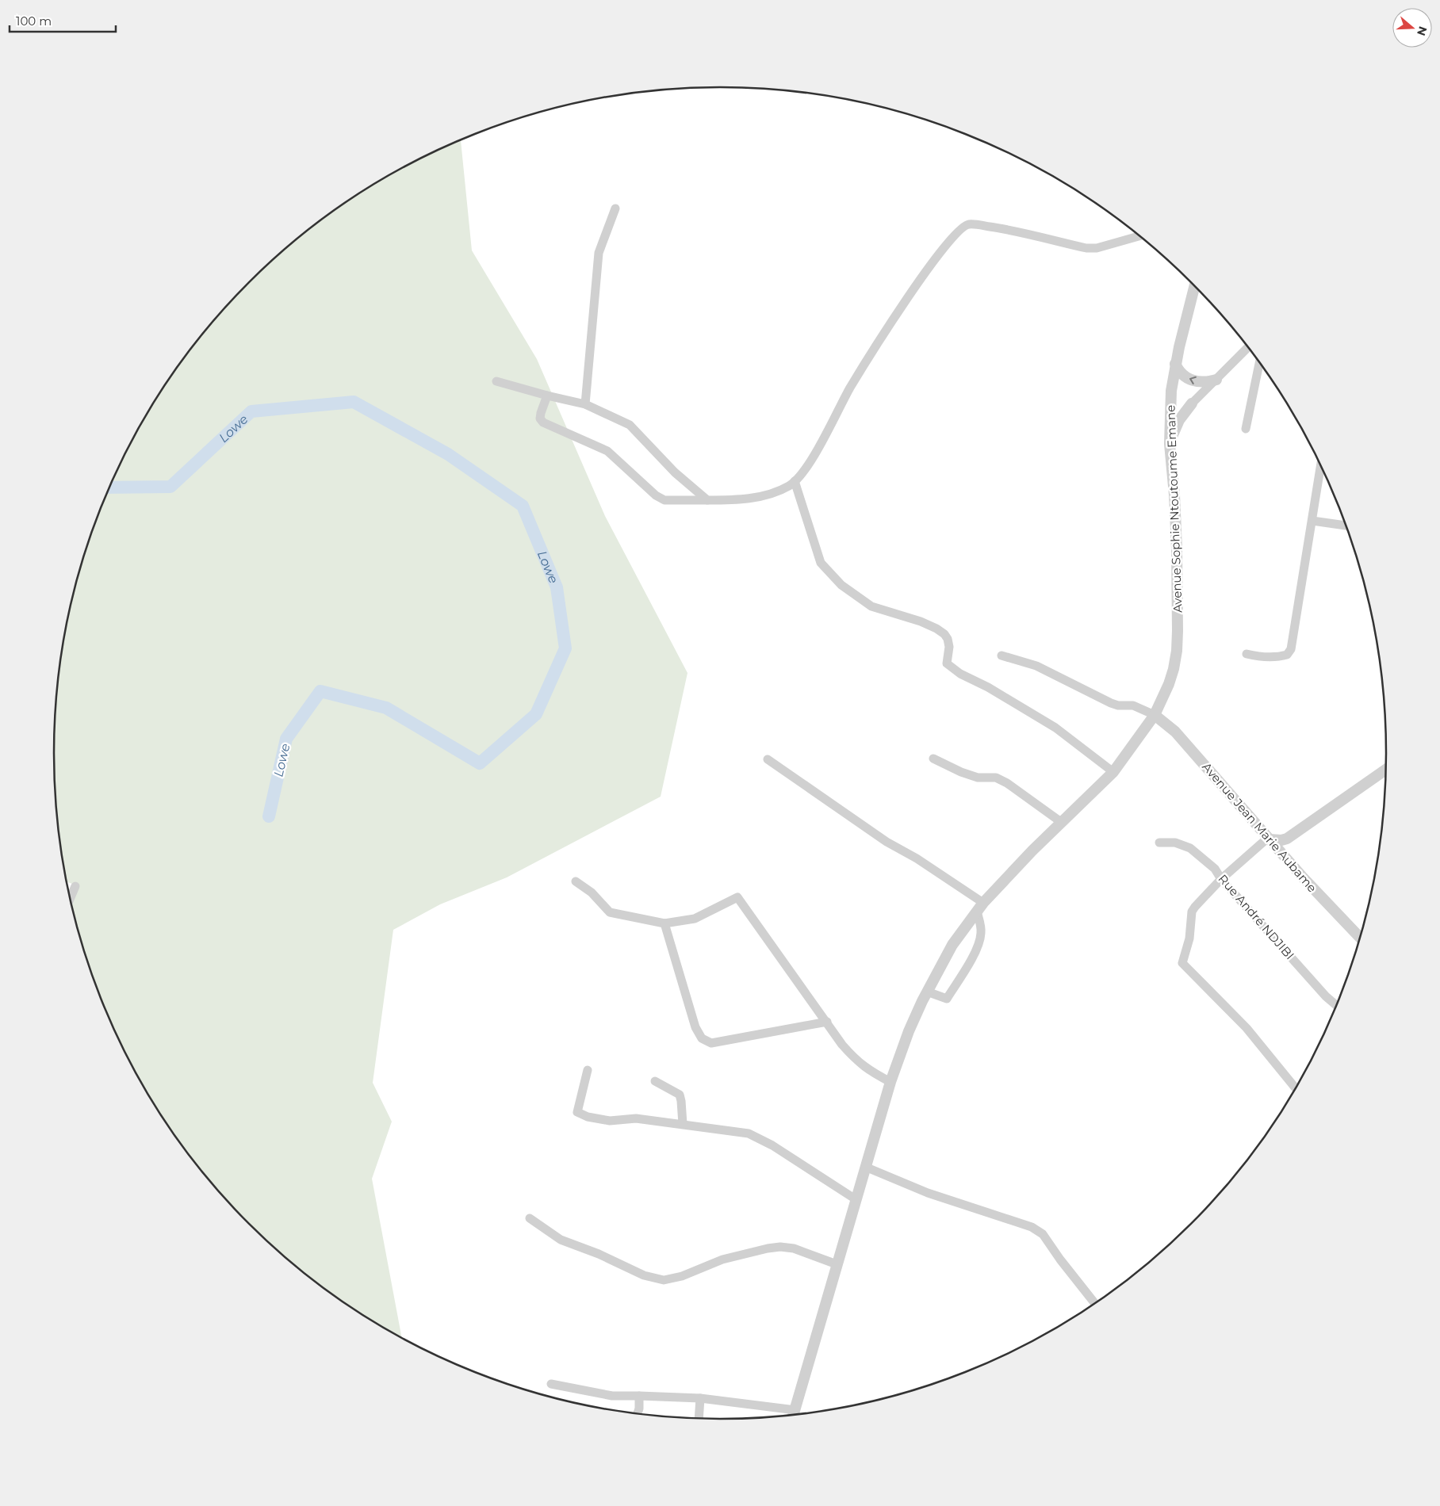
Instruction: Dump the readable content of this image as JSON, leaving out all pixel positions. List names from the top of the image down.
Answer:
{
  "streets": {
    "street": ["Avenue Sophie Ntoutoume Emane", "Avenue Jean Marie Aubame", "Rue André NDJIBI"]
  },
  "crossings": [
    ["Avenue Sophie Ntoutoume Emane", "Avenue Jean Marie Aubame"]
  ],
  "water": ["Lowe"],
  "scale_bar": "100 m",
  "north": "right"
}
